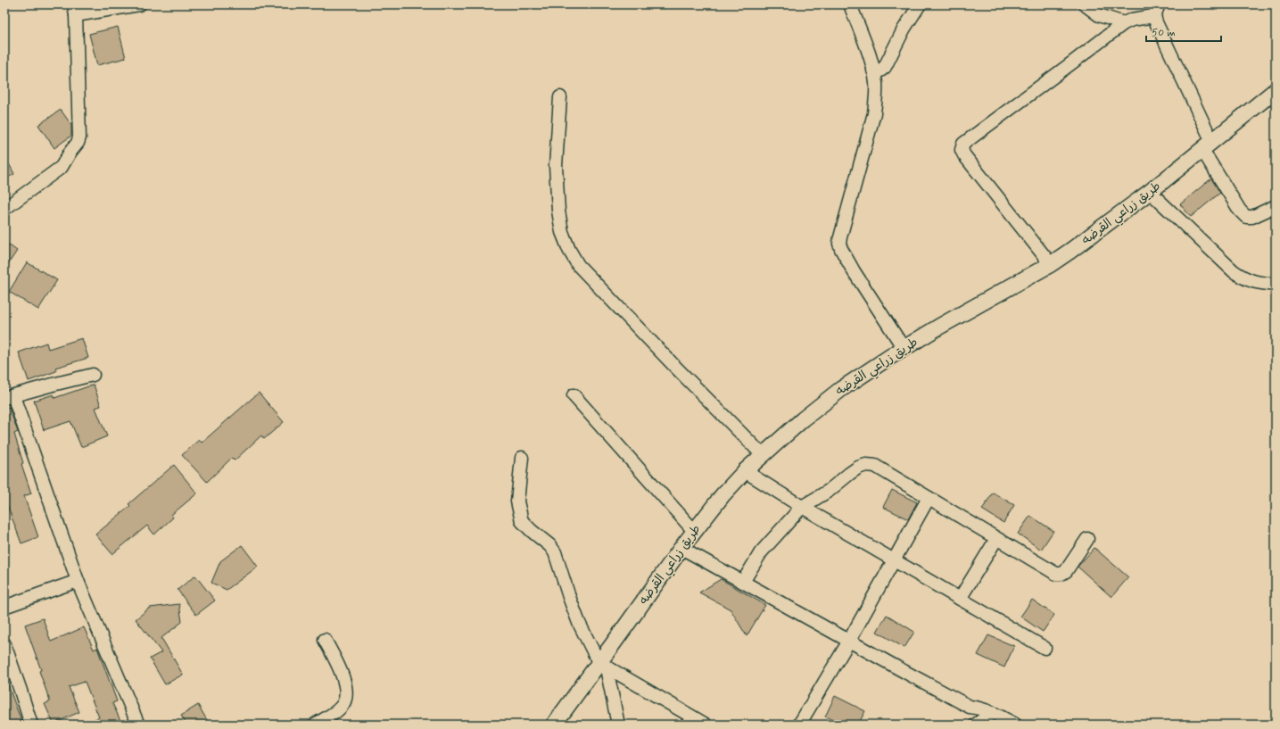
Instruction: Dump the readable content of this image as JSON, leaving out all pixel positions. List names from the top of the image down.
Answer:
{
  "streets": {
    "main road": ["طريق زراعي القرضه"]
  },
  "scale_bar": "50 m"
}
